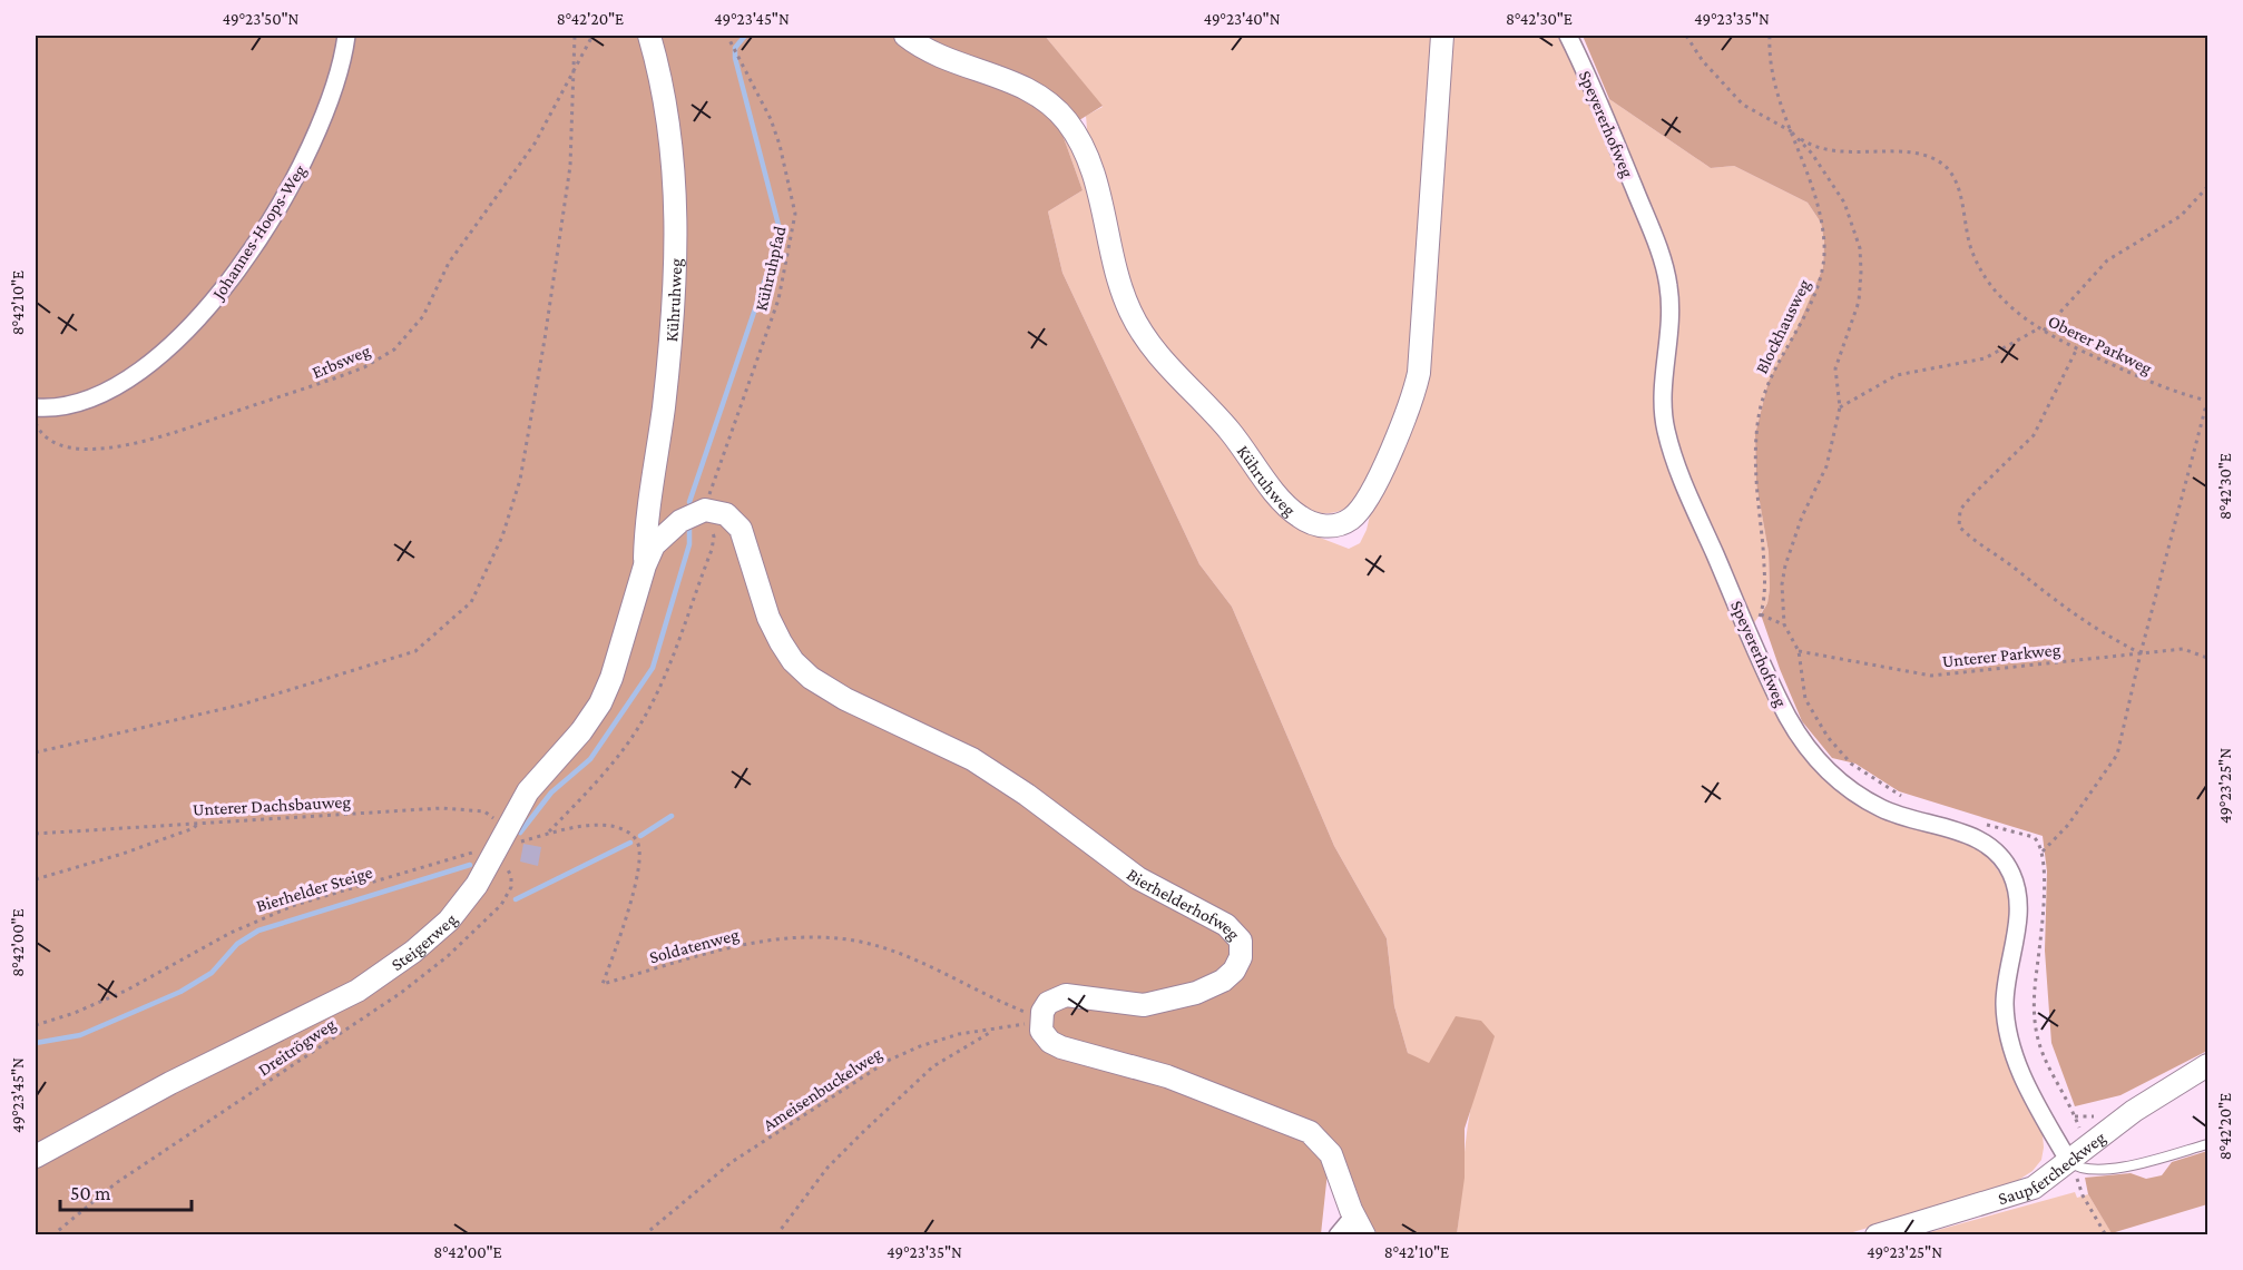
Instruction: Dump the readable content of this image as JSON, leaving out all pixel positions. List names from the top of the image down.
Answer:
{
  "streets": {
    "street": [
      "Speyererhofweg",
      "Johannes-Hoops-Weg",
      "Kühruhweg",
      "Bierhelderhofweg",
      "Steigerweg",
      "Saupfercheckweg"
    ],
    "path": [
      "Kühruhpfad",
      "Blockhausweg",
      "Oberer Parkweg",
      "Erbsweg",
      "Unterer Parkweg",
      "Unterer Dachsbauweg",
      "Bierhelder Steige",
      "Soldatenweg",
      "Dreitrögweg",
      "Ameisenbuckelweg"
    ]
  },
  "crossings": [
    ["Speyererhofweg", "Saupfercheckweg"],
    ["Johannes-Hoops-Weg", "Erbsweg"],
    ["Kühruhpfad", "Bierhelderhofweg"],
    ["Kühruhpfad", "Soldatenweg"],
    ["Kühruhweg", "Steigerweg"],
    ["Blockhausweg", "Oberer Parkweg"],
    ["Unterer Dachsbauweg", "Bierhelder Steige"],
    ["Unterer Dachsbauweg", "Steigerweg"],
    ["Unterer Dachsbauweg", "Dreitrögweg"],
    ["Bierhelder Steige", "Steigerweg"],
    ["Bierhelder Steige", "Dreitrögweg"],
    ["Bierhelderhofweg", "Soldatenweg"],
    ["Bierhelderhofweg", "Ameisenbuckelweg"],
    ["Steigerweg", "Dreitrögweg"],
    ["Soldatenweg", "Ameisenbuckelweg"]
  ],
  "scale_bar": "50 m",
  "coordinates": [
    "49°23'50\"N",
    "8°42'20\"E",
    "49°23'45\"N",
    "49°23'40\"N",
    "8°42'30\"E",
    "49°23'35\"N",
    "8°42'10\"E",
    "49°23'25\"N",
    "8°42'00\"E"
  ]
}
